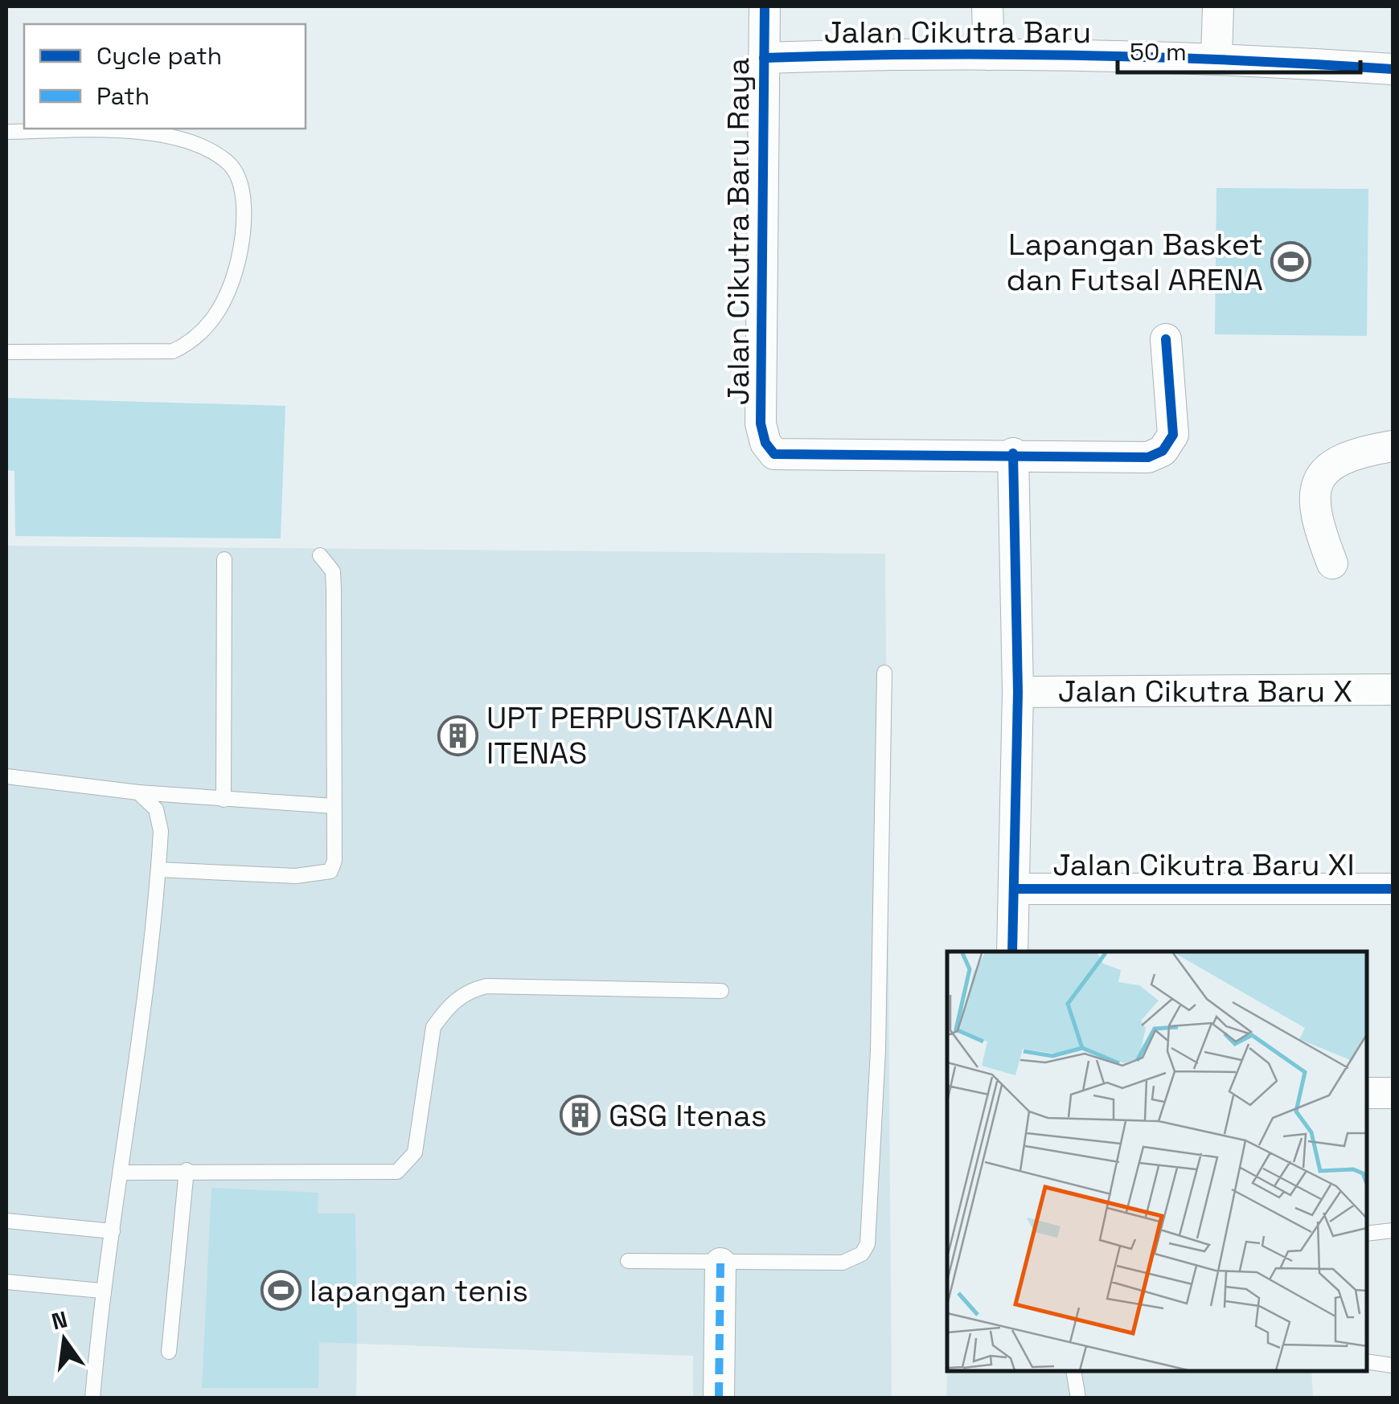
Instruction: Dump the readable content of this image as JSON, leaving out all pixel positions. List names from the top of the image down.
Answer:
{
  "streets": {
    "street": [
      "Jalan Cikutra Baru",
      "Jalan Cikutra Baru Raya",
      "Jalan Cikutra Baru X",
      "Jalan Cikutra Baru XI"
    ]
  },
  "crossings": [
    ["Jalan Cikutra Baru", "Jalan Cikutra Baru Raya"]
  ],
  "places": {
    "sports": ["Lapangan Basket dan Futsal ARENA", "lapangan tenis"],
    "building": ["UPT PERPUSTAKAAN ITENAS", "GSG Itenas"]
  },
  "legend": ["Cycle path", "Path"],
  "scale_bar": "50 m",
  "north": "top"
}
